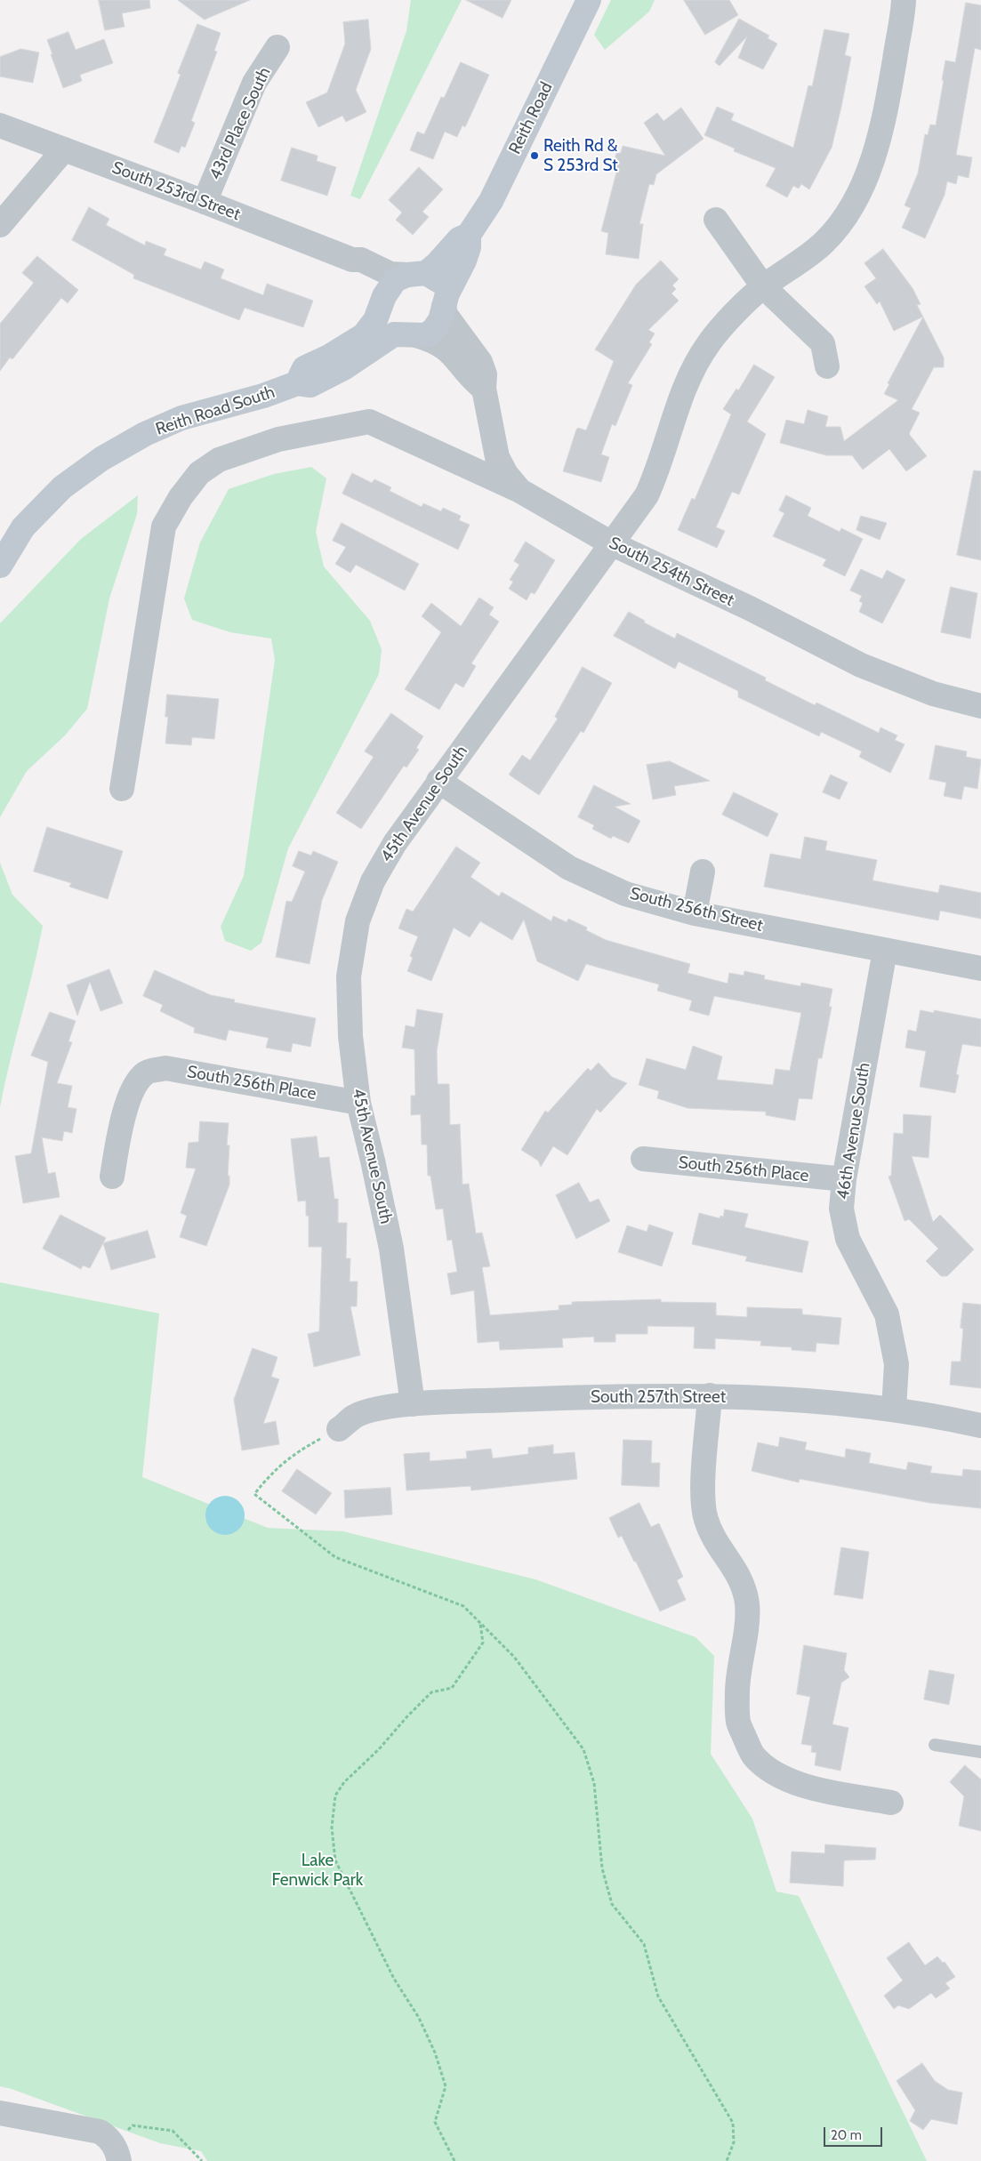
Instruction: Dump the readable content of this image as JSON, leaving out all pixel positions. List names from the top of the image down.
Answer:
{
  "streets": {
    "main road": ["Reith Road", "Reith Road South"],
    "street": [
      "43rd Place South",
      "South 253rd Street",
      "South 254th Street",
      "45th Avenue South",
      "South 256th Street",
      "South 256th Place",
      "46th Avenue South",
      "South 257th Street"
    ]
  },
  "crossings": [
    ["Reith Road", "South 253rd Street"],
    ["Reith Road", "Reith Road South"],
    ["43rd Place South", "South 253rd Street"],
    ["South 253rd Street", "Reith Road South"],
    ["South 254th Street", "45th Avenue South"],
    ["45th Avenue South", "South 256th Street"],
    ["45th Avenue South", "South 256th Place"],
    ["45th Avenue South", "South 257th Street"],
    ["South 256th Street", "46th Avenue South"],
    ["South 256th Place", "46th Avenue South"],
    ["46th Avenue South", "South 257th Street"]
  ],
  "parks": ["Lake Fenwick Park"],
  "places": ["Reith Rd & S 253rd St"],
  "scale_bar": "20 m"
}
